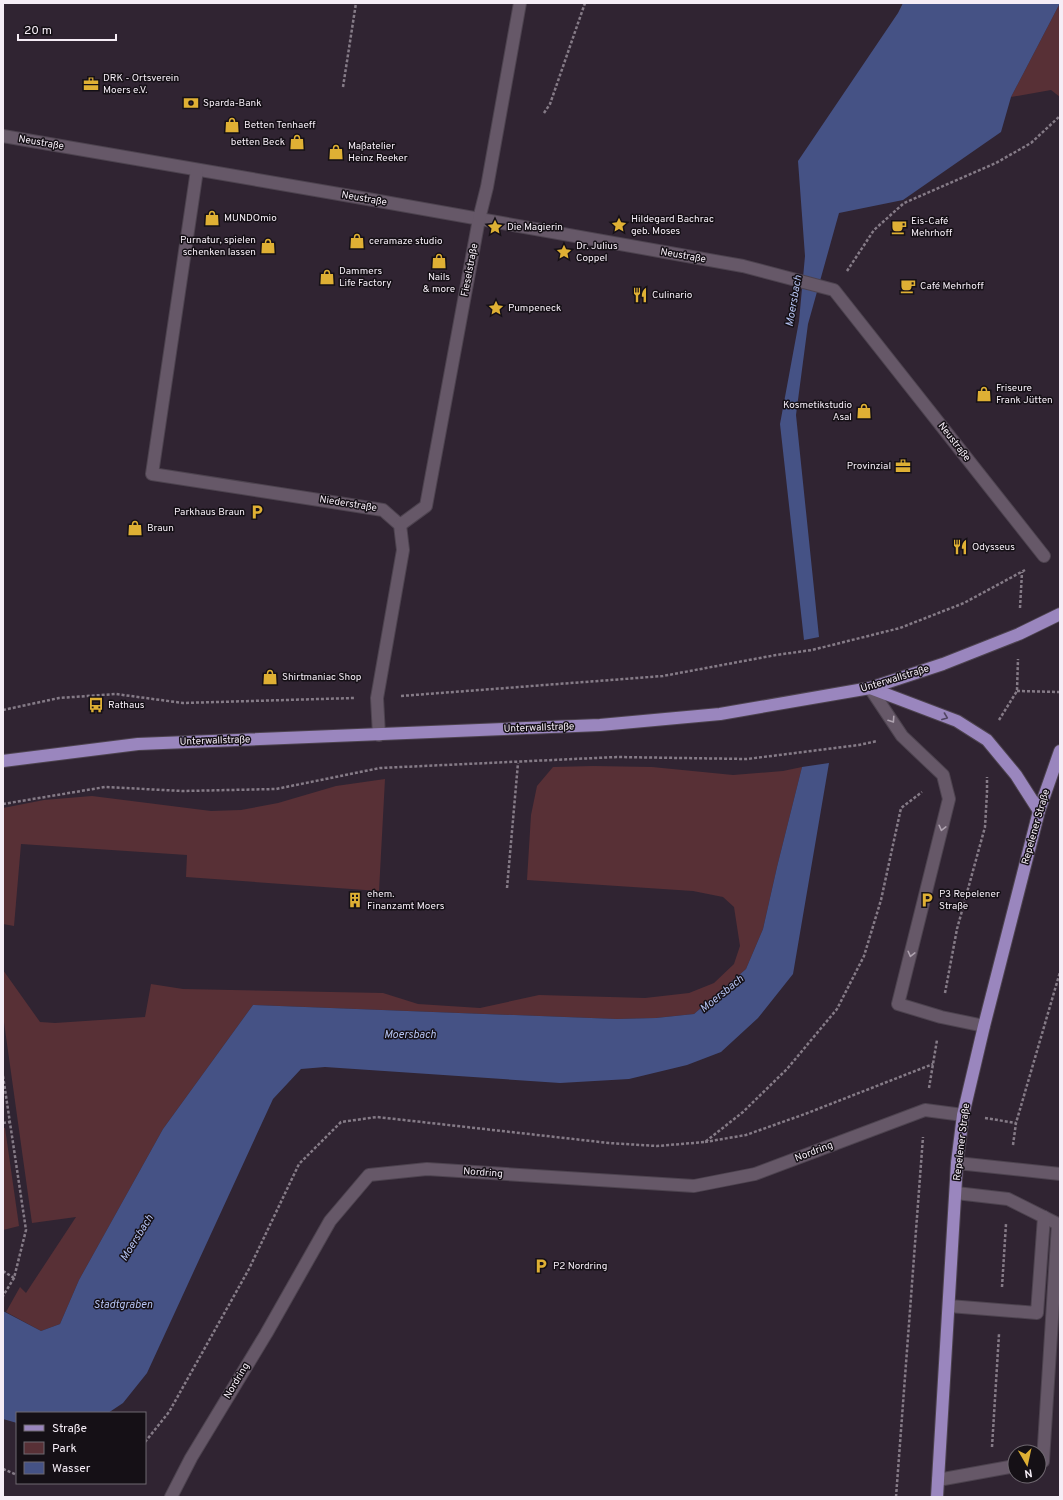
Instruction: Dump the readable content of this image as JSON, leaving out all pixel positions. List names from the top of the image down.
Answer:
{
  "streets": {
    "main road": ["Unterwallstraße", "Repelener Straße"],
    "street": [
      "Neustraße",
      "Fieselstraße",
      "Niederstraße",
      "Nordring"
    ]
  },
  "crossings": [
    ["Neustraße", "Fieselstraße"],
    ["Neustraße", "Niederstraße"],
    ["Fieselstraße", "Niederstraße"],
    ["Repelener Straße", "Nordring"]
  ],
  "water": ["Moersbach", "Stadtgraben"],
  "places": {
    "office": ["DRK - Ortsverein Moers e.V.", "Provinzial"],
    "bank": ["Sparda-Bank"],
    "shop": [
      "Betten Tenhaeff",
      "betten Beck",
      "Maßatelier Heinz Reeker",
      "MUNDOmio",
      "ceramaze studio",
      "Purnatur, spielen schenken lassen",
      "Nails & more",
      "Dammers Life Factory",
      "Friseure Frank Jütten",
      "Kosmetikstudio Asal",
      "Braun",
      "Shirtmaniac Shop"
    ],
    "place": [
      "Hildegard Bachrac geb. Moses",
      "Die Magierin",
      "Dr. Julius Coppel",
      "Pumpeneck"
    ],
    "cafe": ["Eis-Café Mehrhoff", "Café Mehrhoff"],
    "restaurant": ["Culinario", "Odysseus"],
    "parking": ["Parkhaus Braun", "P3 Repelener Straße", "P2 Nordring"],
    "bus stop": ["Rathaus"],
    "building": ["ehem. Finanzamt Moers"]
  },
  "legend": ["Straße", "Park", "Wasser"],
  "scale_bar": "20 m",
  "north": "bottom"
}
